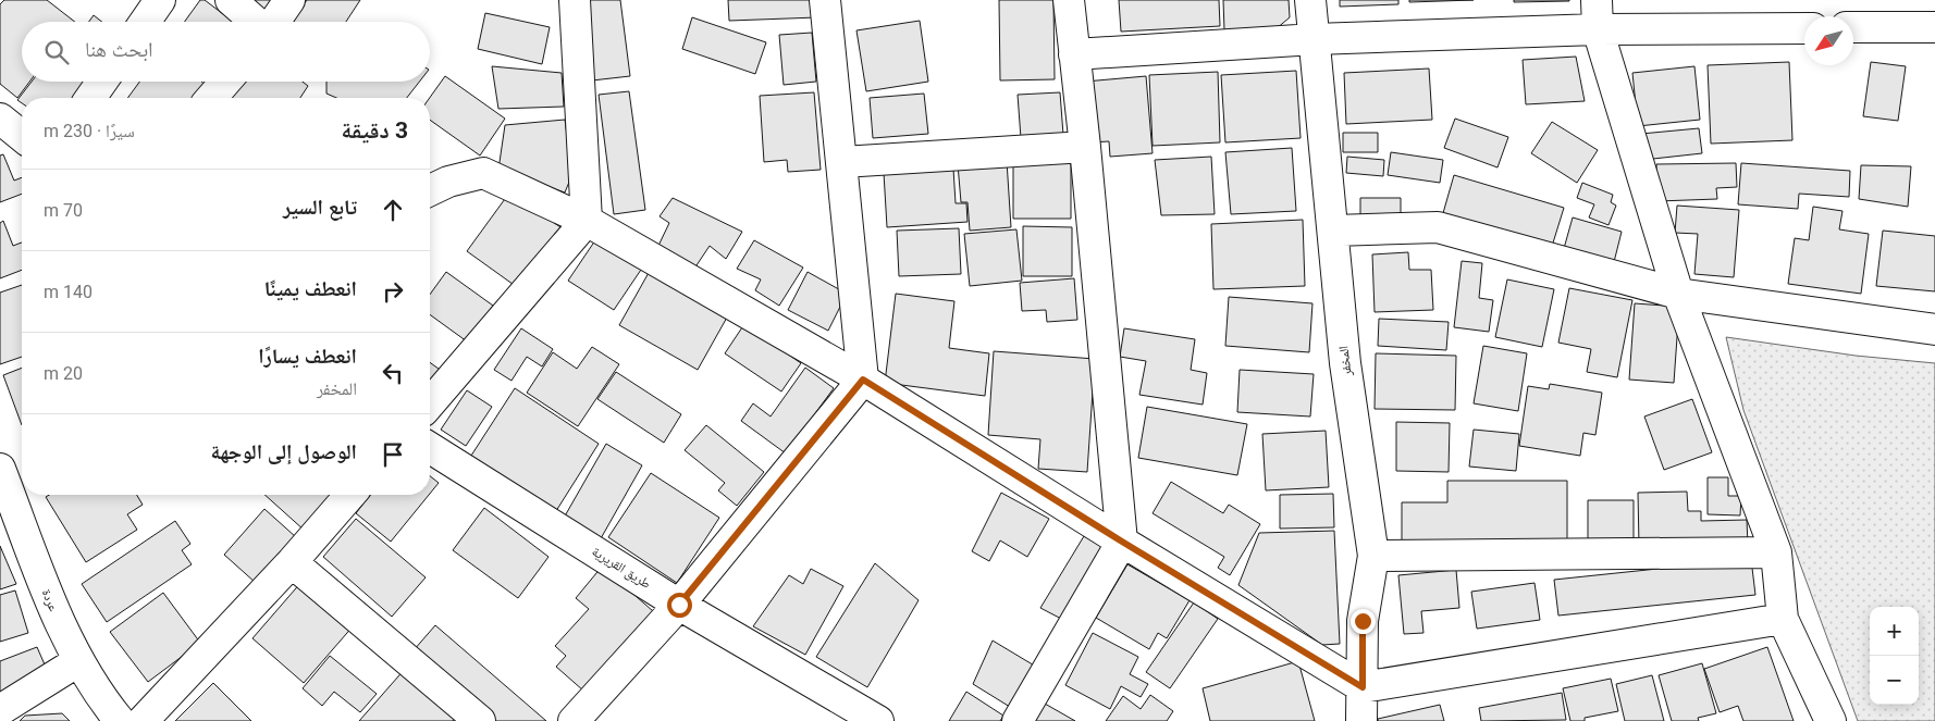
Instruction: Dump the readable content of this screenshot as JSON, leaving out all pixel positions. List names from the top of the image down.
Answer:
{
  "streets": {
    "street": ["المخفر", "طريق القريرية", "عردة"]
  },
  "north": "bottom left",
  "page": {
    "search": "ابحث هنا",
    "heading": ["3 دقيقة", "سيرًا · 230 m"],
    "list": [
      ["تابع السير", "70 m"],
      ["انعطف يمينًا", "140 m"],
      ["انعطف يسارًا", "المخفر", "20 m"],
      "الوصول إلى الوجهة"
    ],
    "map_buttons": ["+", "−"]
  }
}
